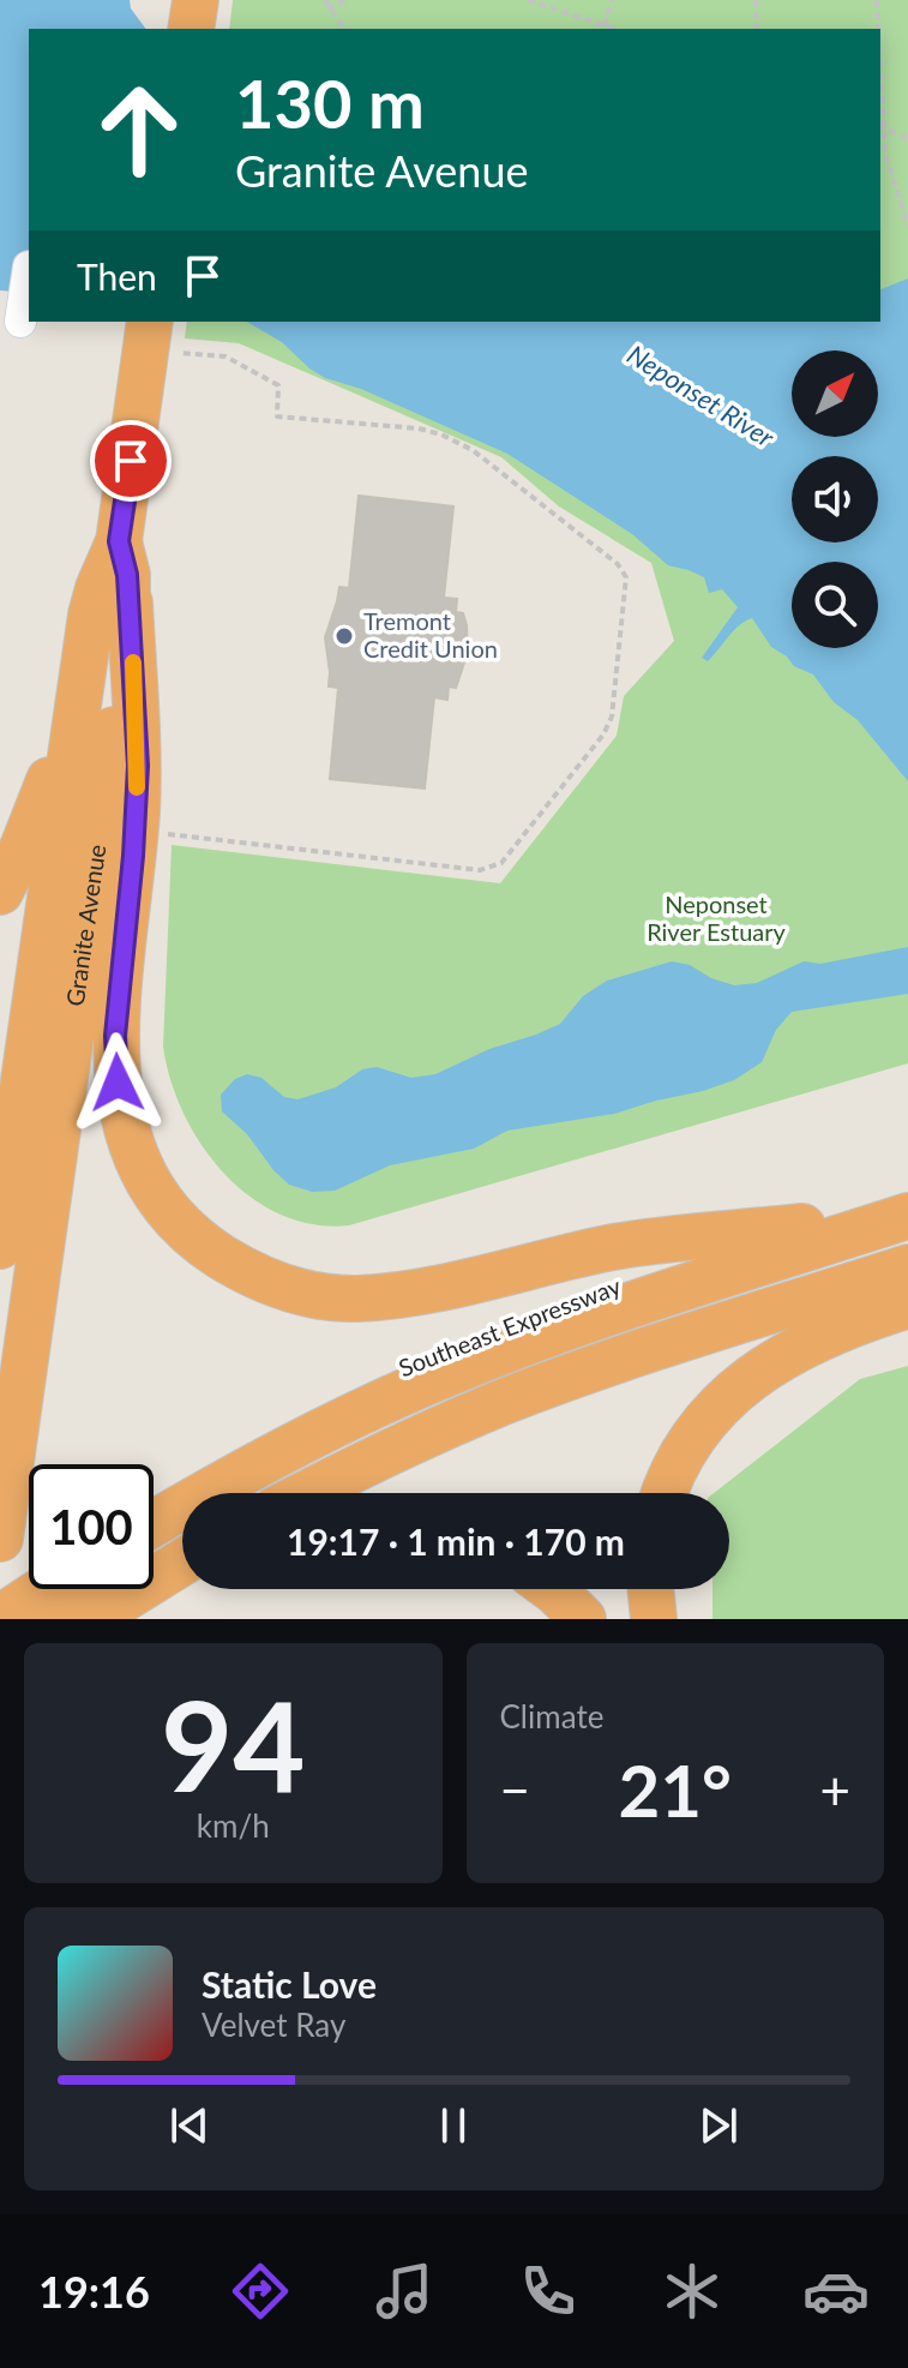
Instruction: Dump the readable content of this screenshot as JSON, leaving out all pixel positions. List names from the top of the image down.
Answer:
{
  "streets": {
    "highway": ["Granite Avenue", "Southeast Expressway"]
  },
  "water": ["Neponset River"],
  "parks": ["Neponset River Estuary"],
  "places": ["Tremont Credit Union"],
  "north": "top right",
  "page": {
    "turn": ["130 m", "Granite Avenue"],
    "then": "Then",
    "limit": "100",
    "trip": "19:17 · 1 min · 170 m",
    "tile": [
      ["94", "km/h"],
      "Climate"
    ],
    "heat": ["−", "21°", "+"],
    "song": ["Static Love", "Velvet Ray"],
    "tabs": "19:16"
  }
}
